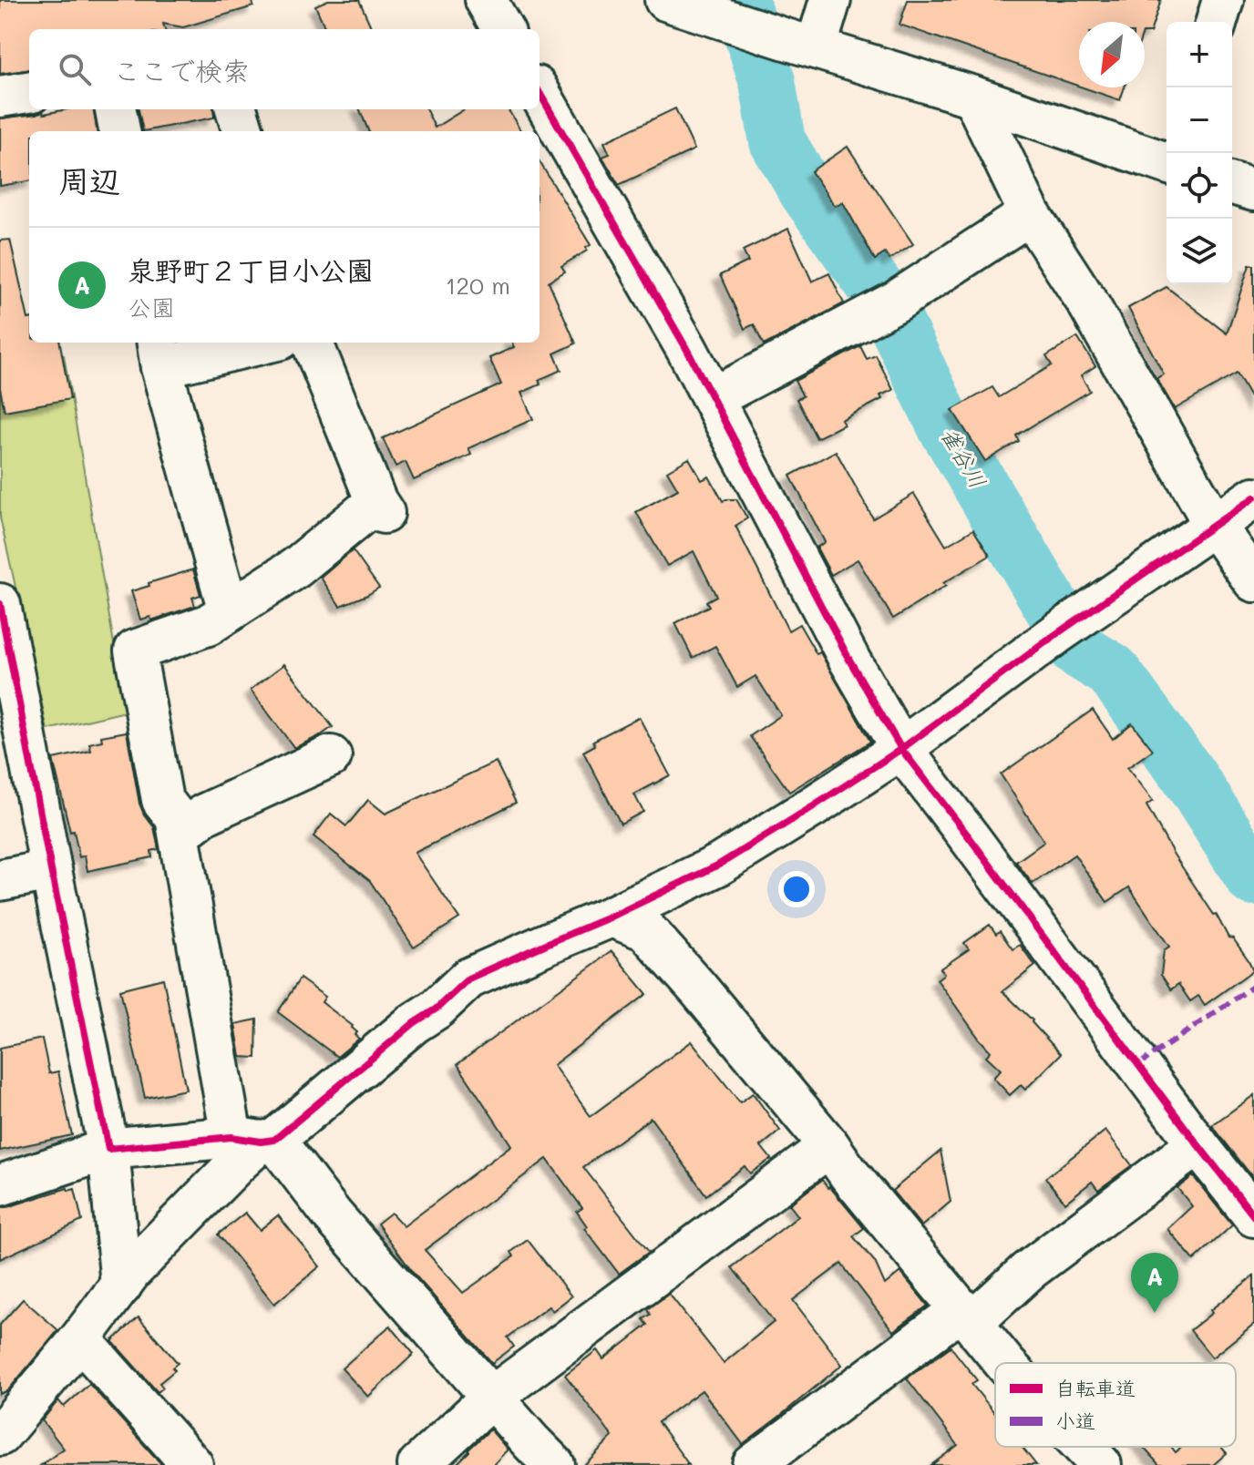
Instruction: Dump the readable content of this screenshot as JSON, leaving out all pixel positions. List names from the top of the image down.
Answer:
{
  "water": ["雀谷川"],
  "legend": ["自転車道", "小道"],
  "north": "bottom left",
  "page": {
    "map_buttons": ["+", "−"],
    "search": "ここで検索",
    "heading": "周辺",
    "list": [
      {
        "mark": "A",
        "name": "泉野町２丁目小公園",
        "note": "公園",
        "value": "120 m"
      }
    ],
    "pins": "A"
  }
}
